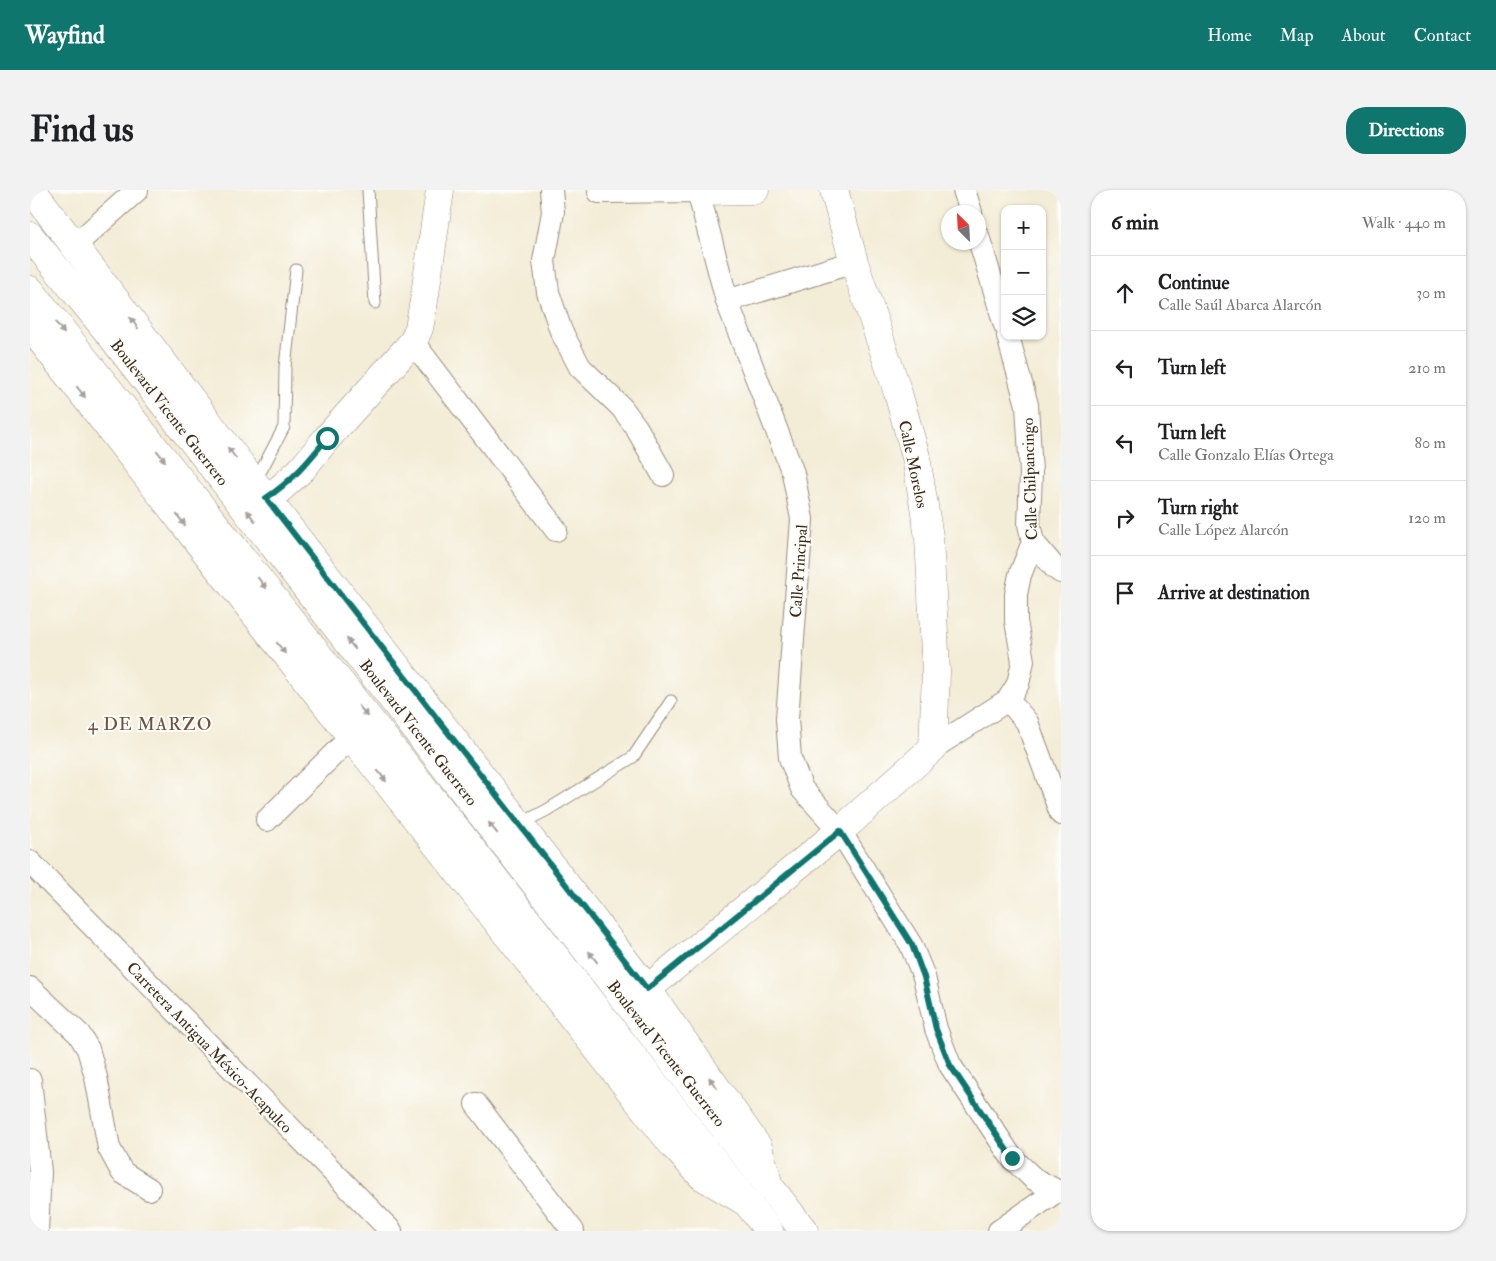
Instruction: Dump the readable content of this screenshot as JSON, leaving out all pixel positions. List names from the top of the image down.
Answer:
{
  "streets": {
    "main road": ["Boulevard Vicente Guerrero", "Calle Morelos"],
    "street": ["Calle Chilpancingo", "Calle Principal", "Carretera Antigua México-Acapulco"]
  },
  "districts": ["4 DE MARZO"],
  "north": "top left",
  "page": {
    "header": "Wayfind",
    "nav": [
      "Home",
      "Map",
      "About",
      "Contact"
    ],
    "buttons": "Directions",
    "title": "Find us",
    "heading": ["6 min", "Walk · 440 m"],
    "map_buttons": ["+", "−"],
    "list": [
      ["Continue", "Calle Saúl Abarca Alarcón", "30 m"],
      ["Turn left", "210 m"],
      ["Turn left", "Calle Gonzalo Elías Ortega", "80 m"],
      ["Turn right", "Calle López Alarcón", "120 m"],
      "Arrive at destination"
    ]
  }
}
